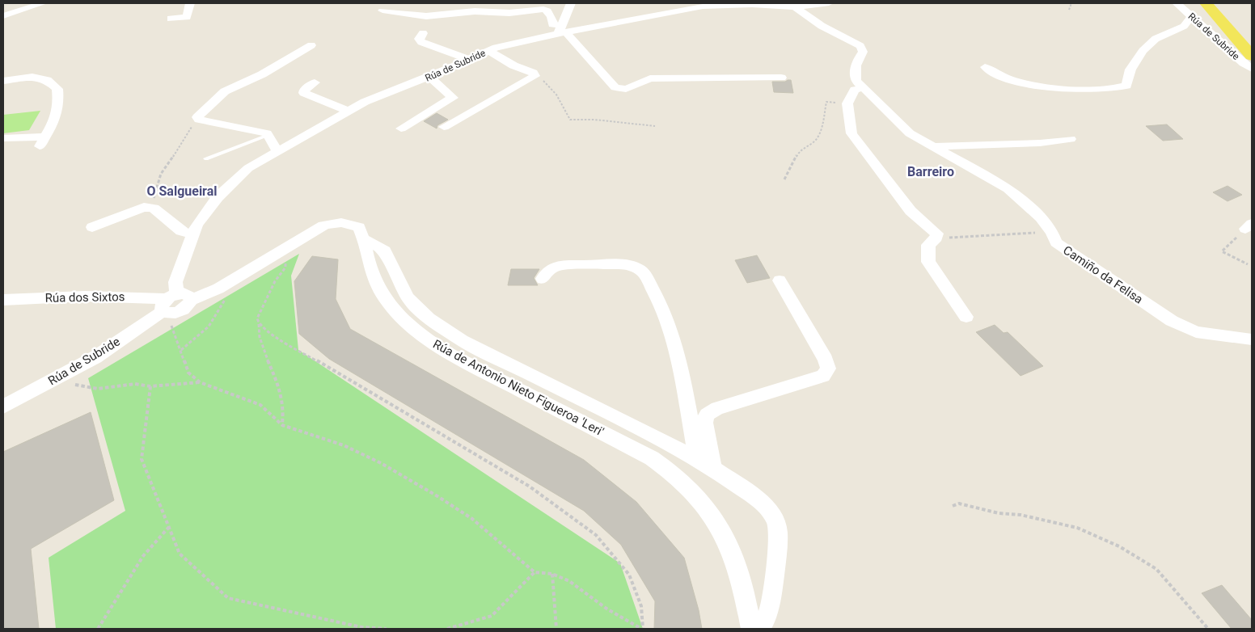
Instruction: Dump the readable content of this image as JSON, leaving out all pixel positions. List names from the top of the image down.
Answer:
{
  "streets": {
    "street": [
      "Rúa de Subride",
      "Camiño da Felisa",
      "Rúa dos Sixtos",
      "Rúa de Antonio Nieto Figueroa 'Leri'"
    ]
  },
  "crossings": [
    ["Rúa de Subride", "Camiño da Felisa"],
    ["Rúa de Subride", "Rúa dos Sixtos"],
    ["Rúa de Subride", "Rúa de Antonio Nieto Figueroa 'Leri'"],
    ["Rúa dos Sixtos", "Rúa de Antonio Nieto Figueroa 'Leri'"]
  ],
  "districts": ["Barreiro", "O Salgueiral"]
}
